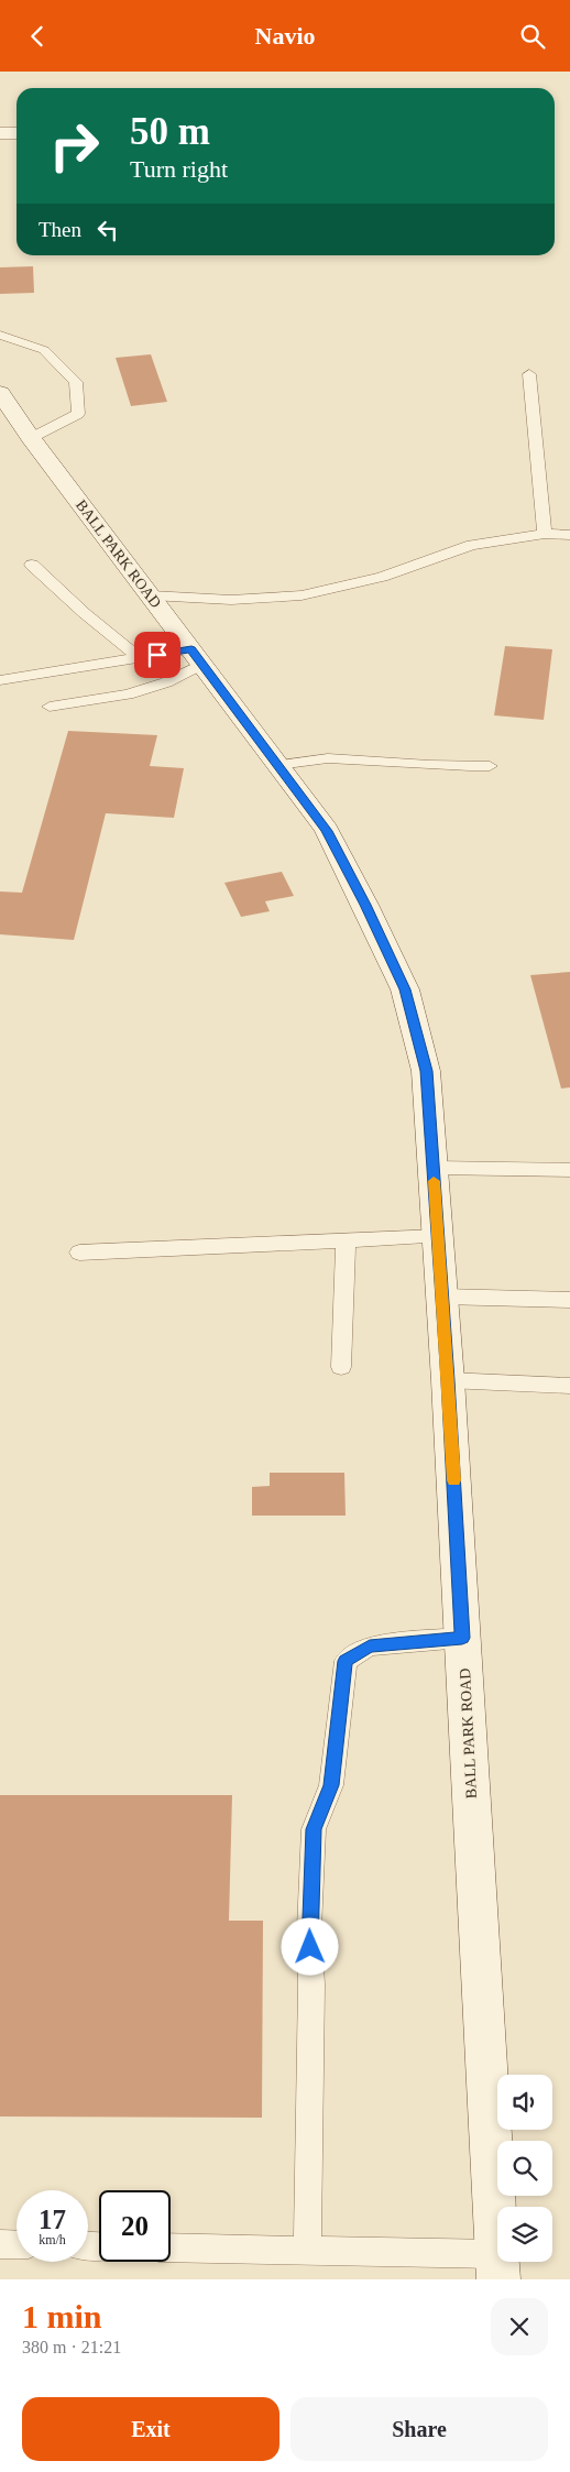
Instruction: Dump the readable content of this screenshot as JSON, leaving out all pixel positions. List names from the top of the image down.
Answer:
{
  "streets": {
    "street": ["BALL PARK ROAD"]
  },
  "page": {
    "header": "Navio",
    "turn": ["50 m", "Turn right"],
    "then": "Then",
    "speed": "17 km/h",
    "limit": "20",
    "heading": ["1 min", "380 m · 21:21"],
    "buttons": ["Exit", "Share"]
  }
}
